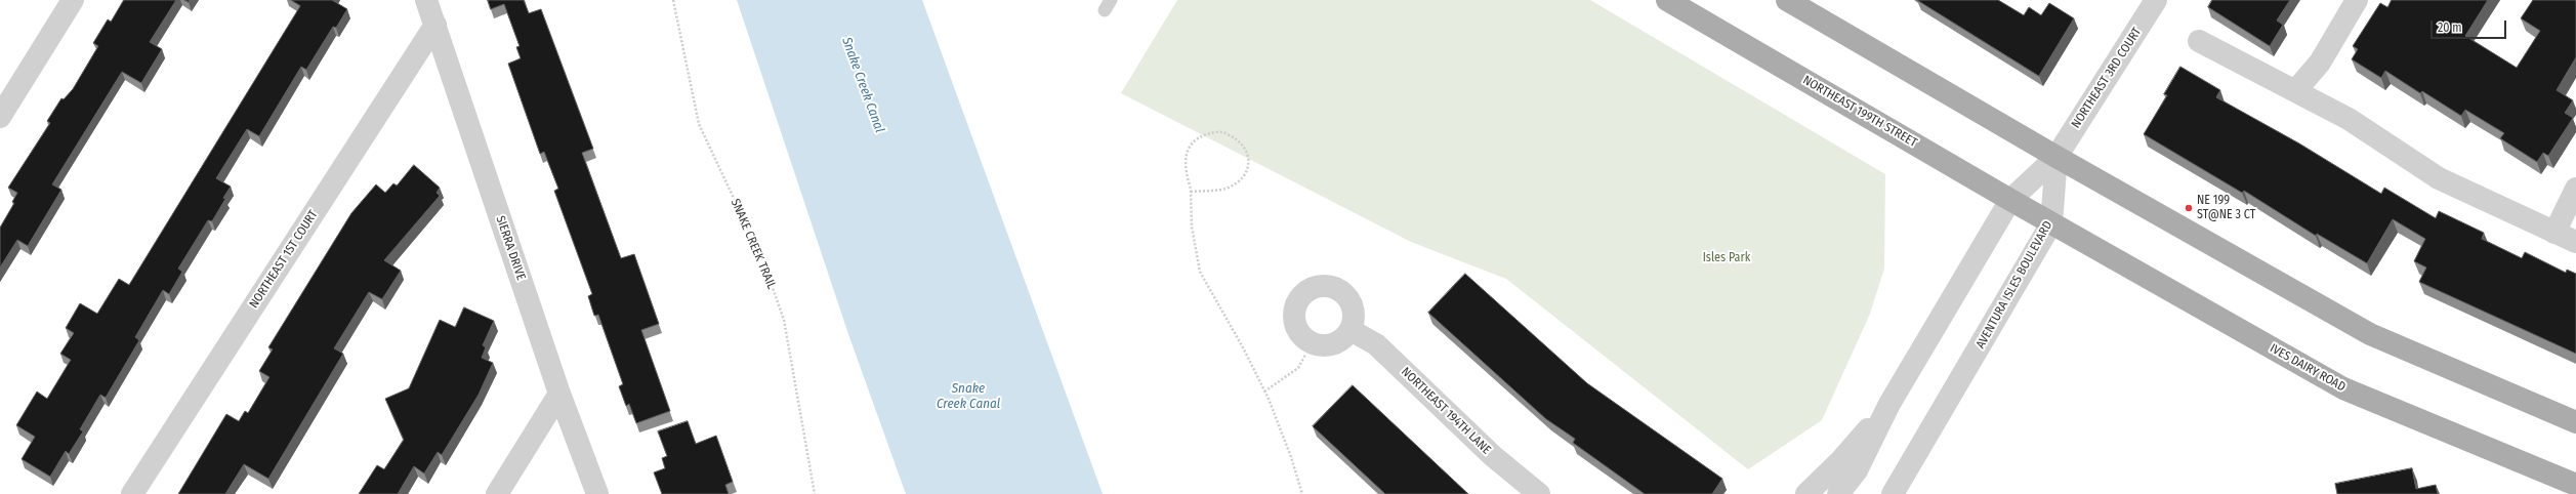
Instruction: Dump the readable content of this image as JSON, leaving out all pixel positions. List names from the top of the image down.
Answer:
{
  "streets": {
    "main road": ["NORTHEAST 199TH STREET", "IVES DAIRY ROAD"],
    "street": [
      "NORTHEAST 3RD COURT",
      "SIERRA DRIVE",
      "NORTHEAST 1ST COURT",
      "AVENTURA ISLES BOULEVARD",
      "NORTHEAST 194TH LANE"
    ],
    "path": ["SNAKE CREEK TRAIL"]
  },
  "crossings": [
    ["NORTHEAST 3RD COURT", "AVENTURA ISLES BOULEVARD"],
    ["NORTHEAST 199TH STREET", "AVENTURA ISLES BOULEVARD"],
    ["NORTHEAST 199TH STREET", "IVES DAIRY ROAD"],
    ["SIERRA DRIVE", "NORTHEAST 1ST COURT"],
    ["AVENTURA ISLES BOULEVARD", "IVES DAIRY ROAD"]
  ],
  "water": ["Snake Creek Canal"],
  "parks": ["Isles Park"],
  "places": ["NE 199 ST@NE 3 CT"],
  "scale_bar": "20 m"
}
